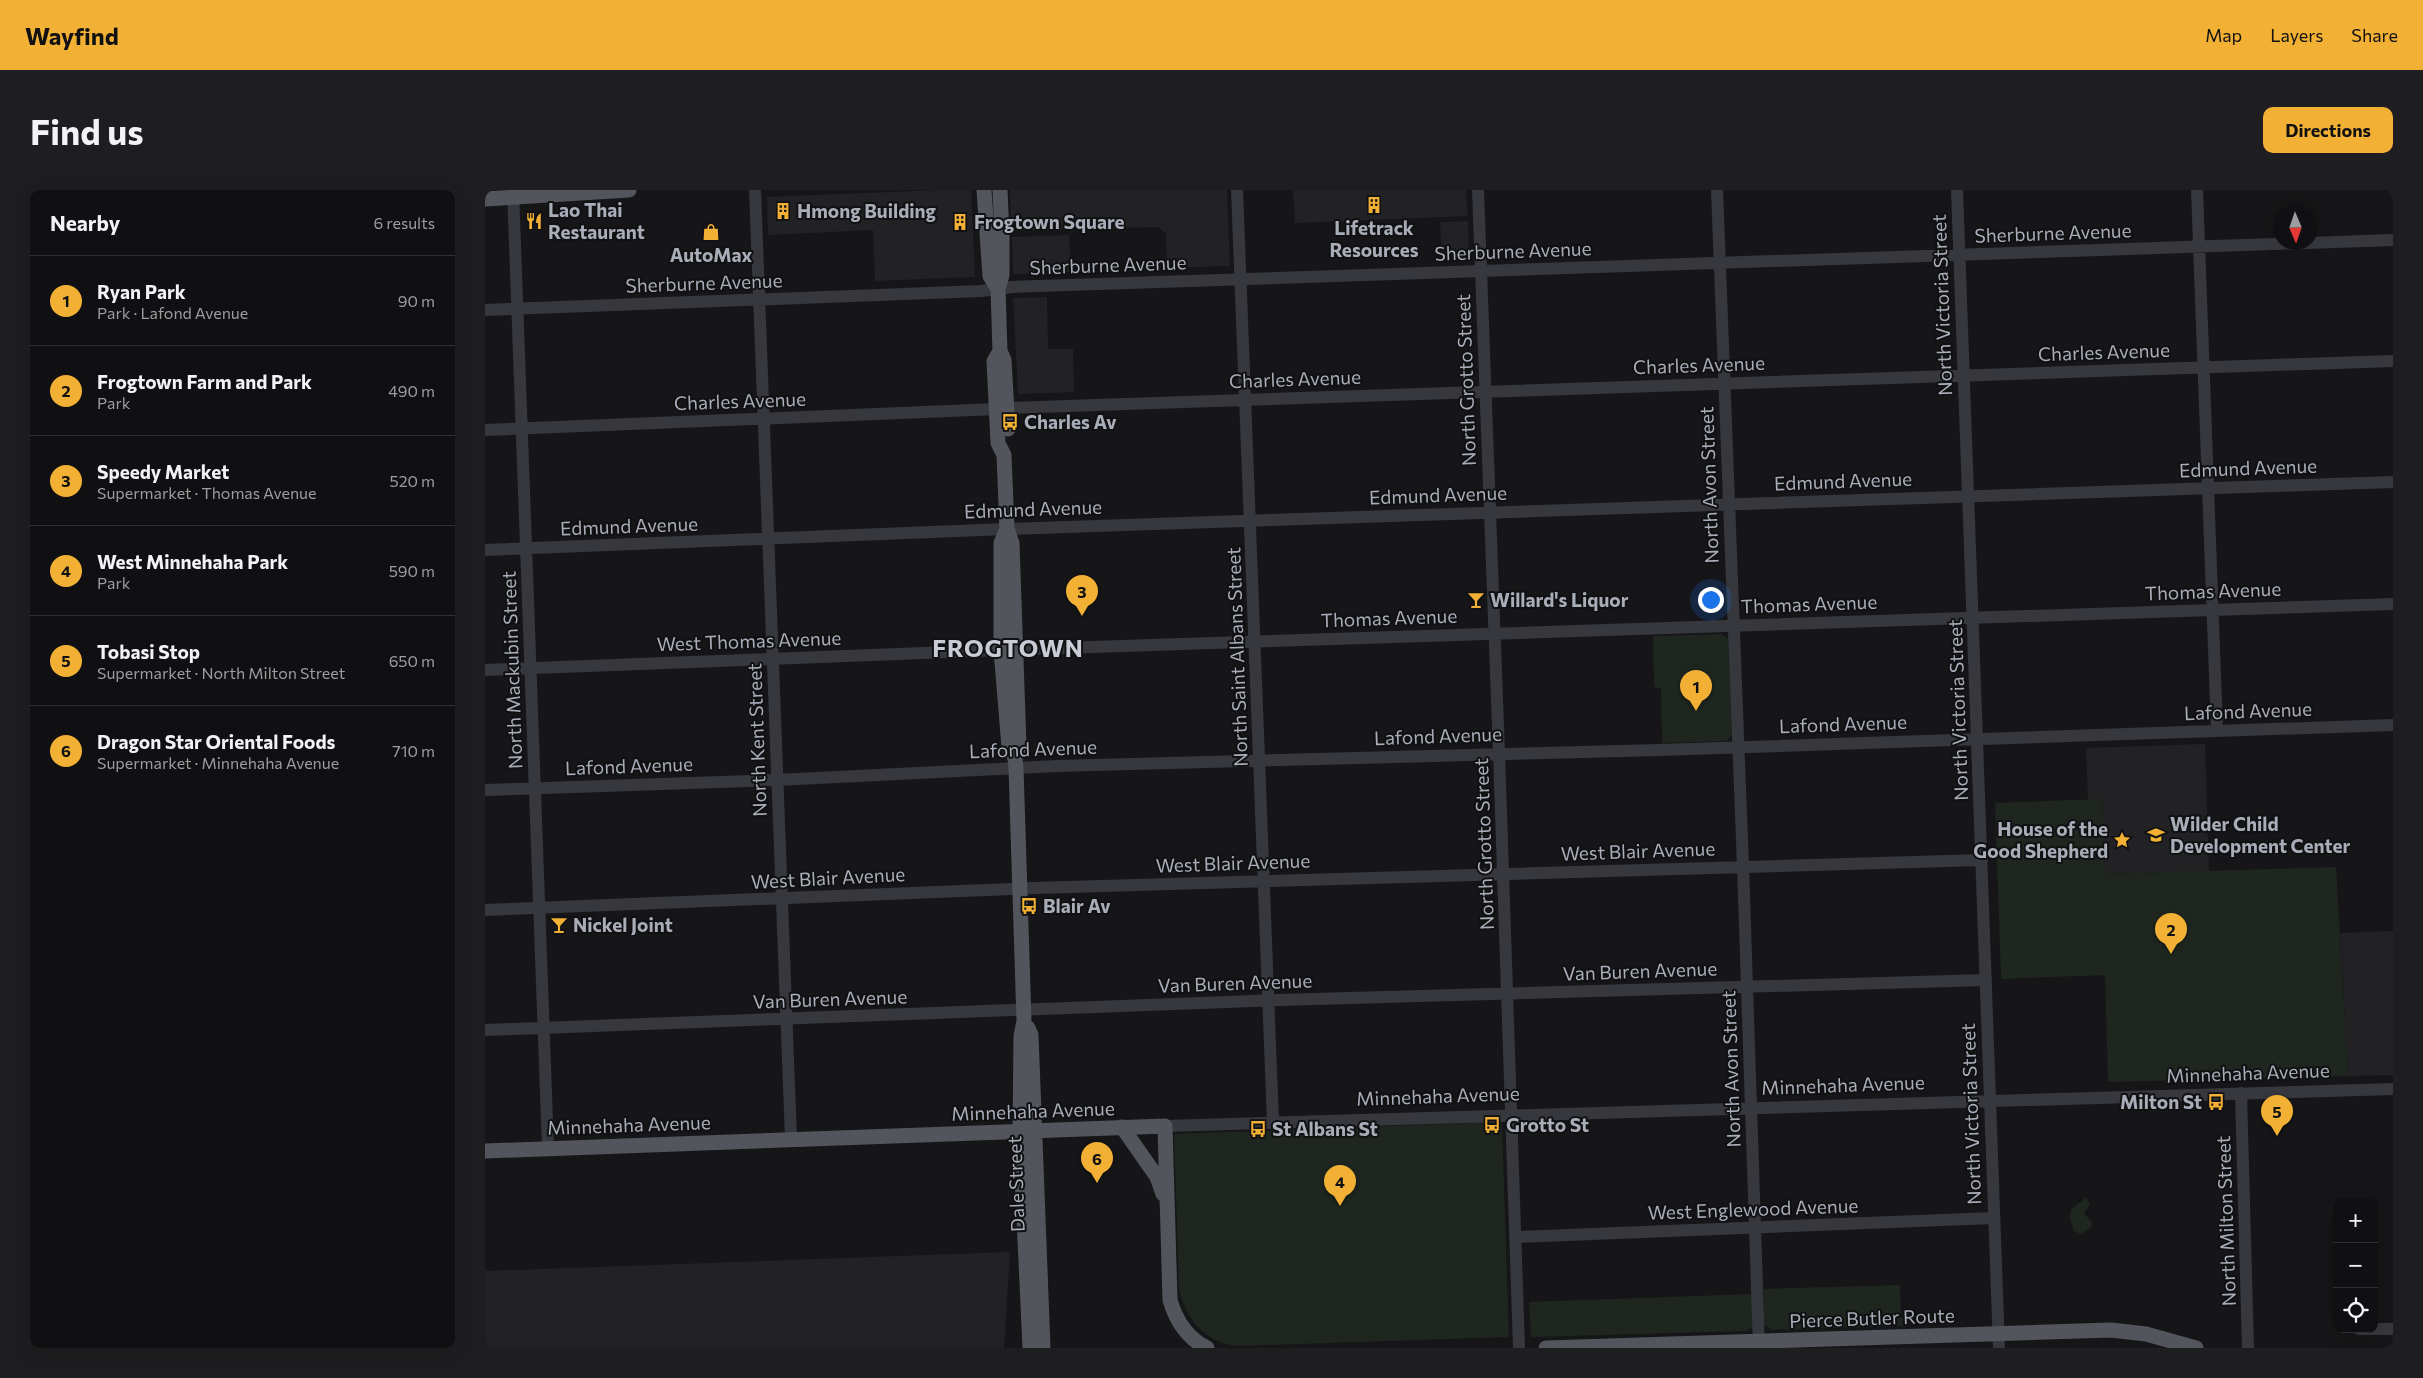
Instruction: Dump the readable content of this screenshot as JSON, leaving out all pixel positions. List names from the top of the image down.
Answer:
{
  "streets": {
    "main road": ["Minnehaha Avenue", "Dale Street", "Pierce Butler Route"],
    "street": [
      "Sherburne Avenue",
      "North Victoria Street",
      "Charles Avenue",
      "North Grotto Street",
      "Edmund Avenue",
      "North Avon Street",
      "Thomas Avenue",
      "West Thomas Avenue",
      "North Saint Albans Street",
      "North Mackubin Street",
      "Lafond Avenue",
      "North Kent Street",
      "West Blair Avenue",
      "Van Buren Avenue",
      "West Englewood Avenue",
      "North Milton Street"
    ]
  },
  "crossings": [
    ["Sherburne Avenue", "North Victoria Street"],
    ["Sherburne Avenue", "North Grotto Street"],
    ["Sherburne Avenue", "North Avon Street"],
    ["Sherburne Avenue", "North Saint Albans Street"],
    ["Sherburne Avenue", "North Mackubin Street"],
    ["Sherburne Avenue", "North Kent Street"],
    ["Sherburne Avenue", "Dale Street"],
    ["North Victoria Street", "Charles Avenue"],
    ["North Victoria Street", "Edmund Avenue"],
    ["North Victoria Street", "Thomas Avenue"],
    ["North Victoria Street", "Lafond Avenue"],
    ["North Victoria Street", "West Blair Avenue"],
    ["North Victoria Street", "Van Buren Avenue"],
    ["North Victoria Street", "Minnehaha Avenue"],
    ["North Victoria Street", "West Englewood Avenue"],
    ["North Victoria Street", "Pierce Butler Route"],
    ["Charles Avenue", "North Grotto Street"],
    ["Charles Avenue", "North Avon Street"],
    ["Charles Avenue", "North Saint Albans Street"],
    ["Charles Avenue", "North Mackubin Street"],
    ["Charles Avenue", "North Kent Street"],
    ["Charles Avenue", "Dale Street"],
    ["North Grotto Street", "Edmund Avenue"],
    ["North Grotto Street", "Thomas Avenue"],
    ["North Grotto Street", "Lafond Avenue"],
    ["North Grotto Street", "West Blair Avenue"],
    ["North Grotto Street", "Van Buren Avenue"],
    ["North Grotto Street", "Minnehaha Avenue"],
    ["North Grotto Street", "West Englewood Avenue"],
    ["Edmund Avenue", "North Avon Street"],
    ["Edmund Avenue", "North Saint Albans Street"],
    ["Edmund Avenue", "North Mackubin Street"],
    ["Edmund Avenue", "North Kent Street"],
    ["Edmund Avenue", "Dale Street"],
    ["North Avon Street", "Thomas Avenue"],
    ["North Avon Street", "Lafond Avenue"],
    ["North Avon Street", "West Blair Avenue"],
    ["North Avon Street", "Van Buren Avenue"],
    ["North Avon Street", "Minnehaha Avenue"],
    ["North Avon Street", "West Englewood Avenue"],
    ["North Avon Street", "Pierce Butler Route"],
    ["Thomas Avenue", "West Thomas Avenue"],
    ["Thomas Avenue", "North Saint Albans Street"],
    ["Thomas Avenue", "Dale Street"],
    ["West Thomas Avenue", "North Mackubin Street"],
    ["West Thomas Avenue", "North Kent Street"],
    ["West Thomas Avenue", "Dale Street"],
    ["North Saint Albans Street", "Lafond Avenue"],
    ["North Saint Albans Street", "West Blair Avenue"],
    ["North Saint Albans Street", "Van Buren Avenue"],
    ["North Saint Albans Street", "Minnehaha Avenue"],
    ["North Mackubin Street", "Lafond Avenue"],
    ["North Mackubin Street", "West Blair Avenue"],
    ["North Mackubin Street", "Van Buren Avenue"],
    ["North Mackubin Street", "Minnehaha Avenue"],
    ["Lafond Avenue", "North Kent Street"],
    ["Lafond Avenue", "Dale Street"],
    ["North Kent Street", "West Blair Avenue"],
    ["North Kent Street", "Van Buren Avenue"],
    ["North Kent Street", "Minnehaha Avenue"],
    ["West Blair Avenue", "Dale Street"],
    ["Van Buren Avenue", "Dale Street"],
    ["Minnehaha Avenue", "Dale Street"],
    ["Minnehaha Avenue", "North Milton Street"]
  ],
  "districts": ["FROGTOWN"],
  "places": {
    "building": ["Lifetrack Resources", "Hmong Building", "Frogtown Square"],
    "restaurant": ["Lao Thai Restaurant"],
    "shop": ["AutoMax"],
    "bus stop": [
      "Charles Av",
      "Blair Av",
      "Milton St",
      "Grotto St",
      "St Albans St"
    ],
    "bar": ["Willard's Liquor", "Nickel Joint"],
    "school or university": ["Wilder Child Development Center"],
    "place": ["House of the Good Shepherd"]
  },
  "north": "bottom",
  "page": {
    "header": "Wayfind",
    "nav": ["Map", "Layers", "Share"],
    "buttons": "Directions",
    "title": "Find us",
    "heading": ["Nearby", "6 results"],
    "list": [
      {
        "mark": "1",
        "name": "Ryan Park",
        "note": "Park · Lafond Avenue",
        "value": "90 m"
      },
      {
        "mark": "2",
        "name": "Frogtown Farm and Park",
        "note": "Park",
        "value": "490 m"
      },
      {
        "mark": "3",
        "name": "Speedy Market",
        "note": "Supermarket · Thomas Avenue",
        "value": "520 m"
      },
      {
        "mark": "4",
        "name": "West Minnehaha Park",
        "note": "Park",
        "value": "590 m"
      },
      {
        "mark": "5",
        "name": "Tobasi Stop",
        "note": "Supermarket · North Milton Street",
        "value": "650 m"
      },
      {
        "mark": "6",
        "name": "Dragon Star Oriental Foods",
        "note": "Supermarket · Minnehaha Avenue",
        "value": "710 m"
      }
    ],
    "pins": [
      "3",
      "1",
      "2",
      "5",
      "6",
      "4"
    ],
    "map_buttons": ["+", "−"]
  }
}
